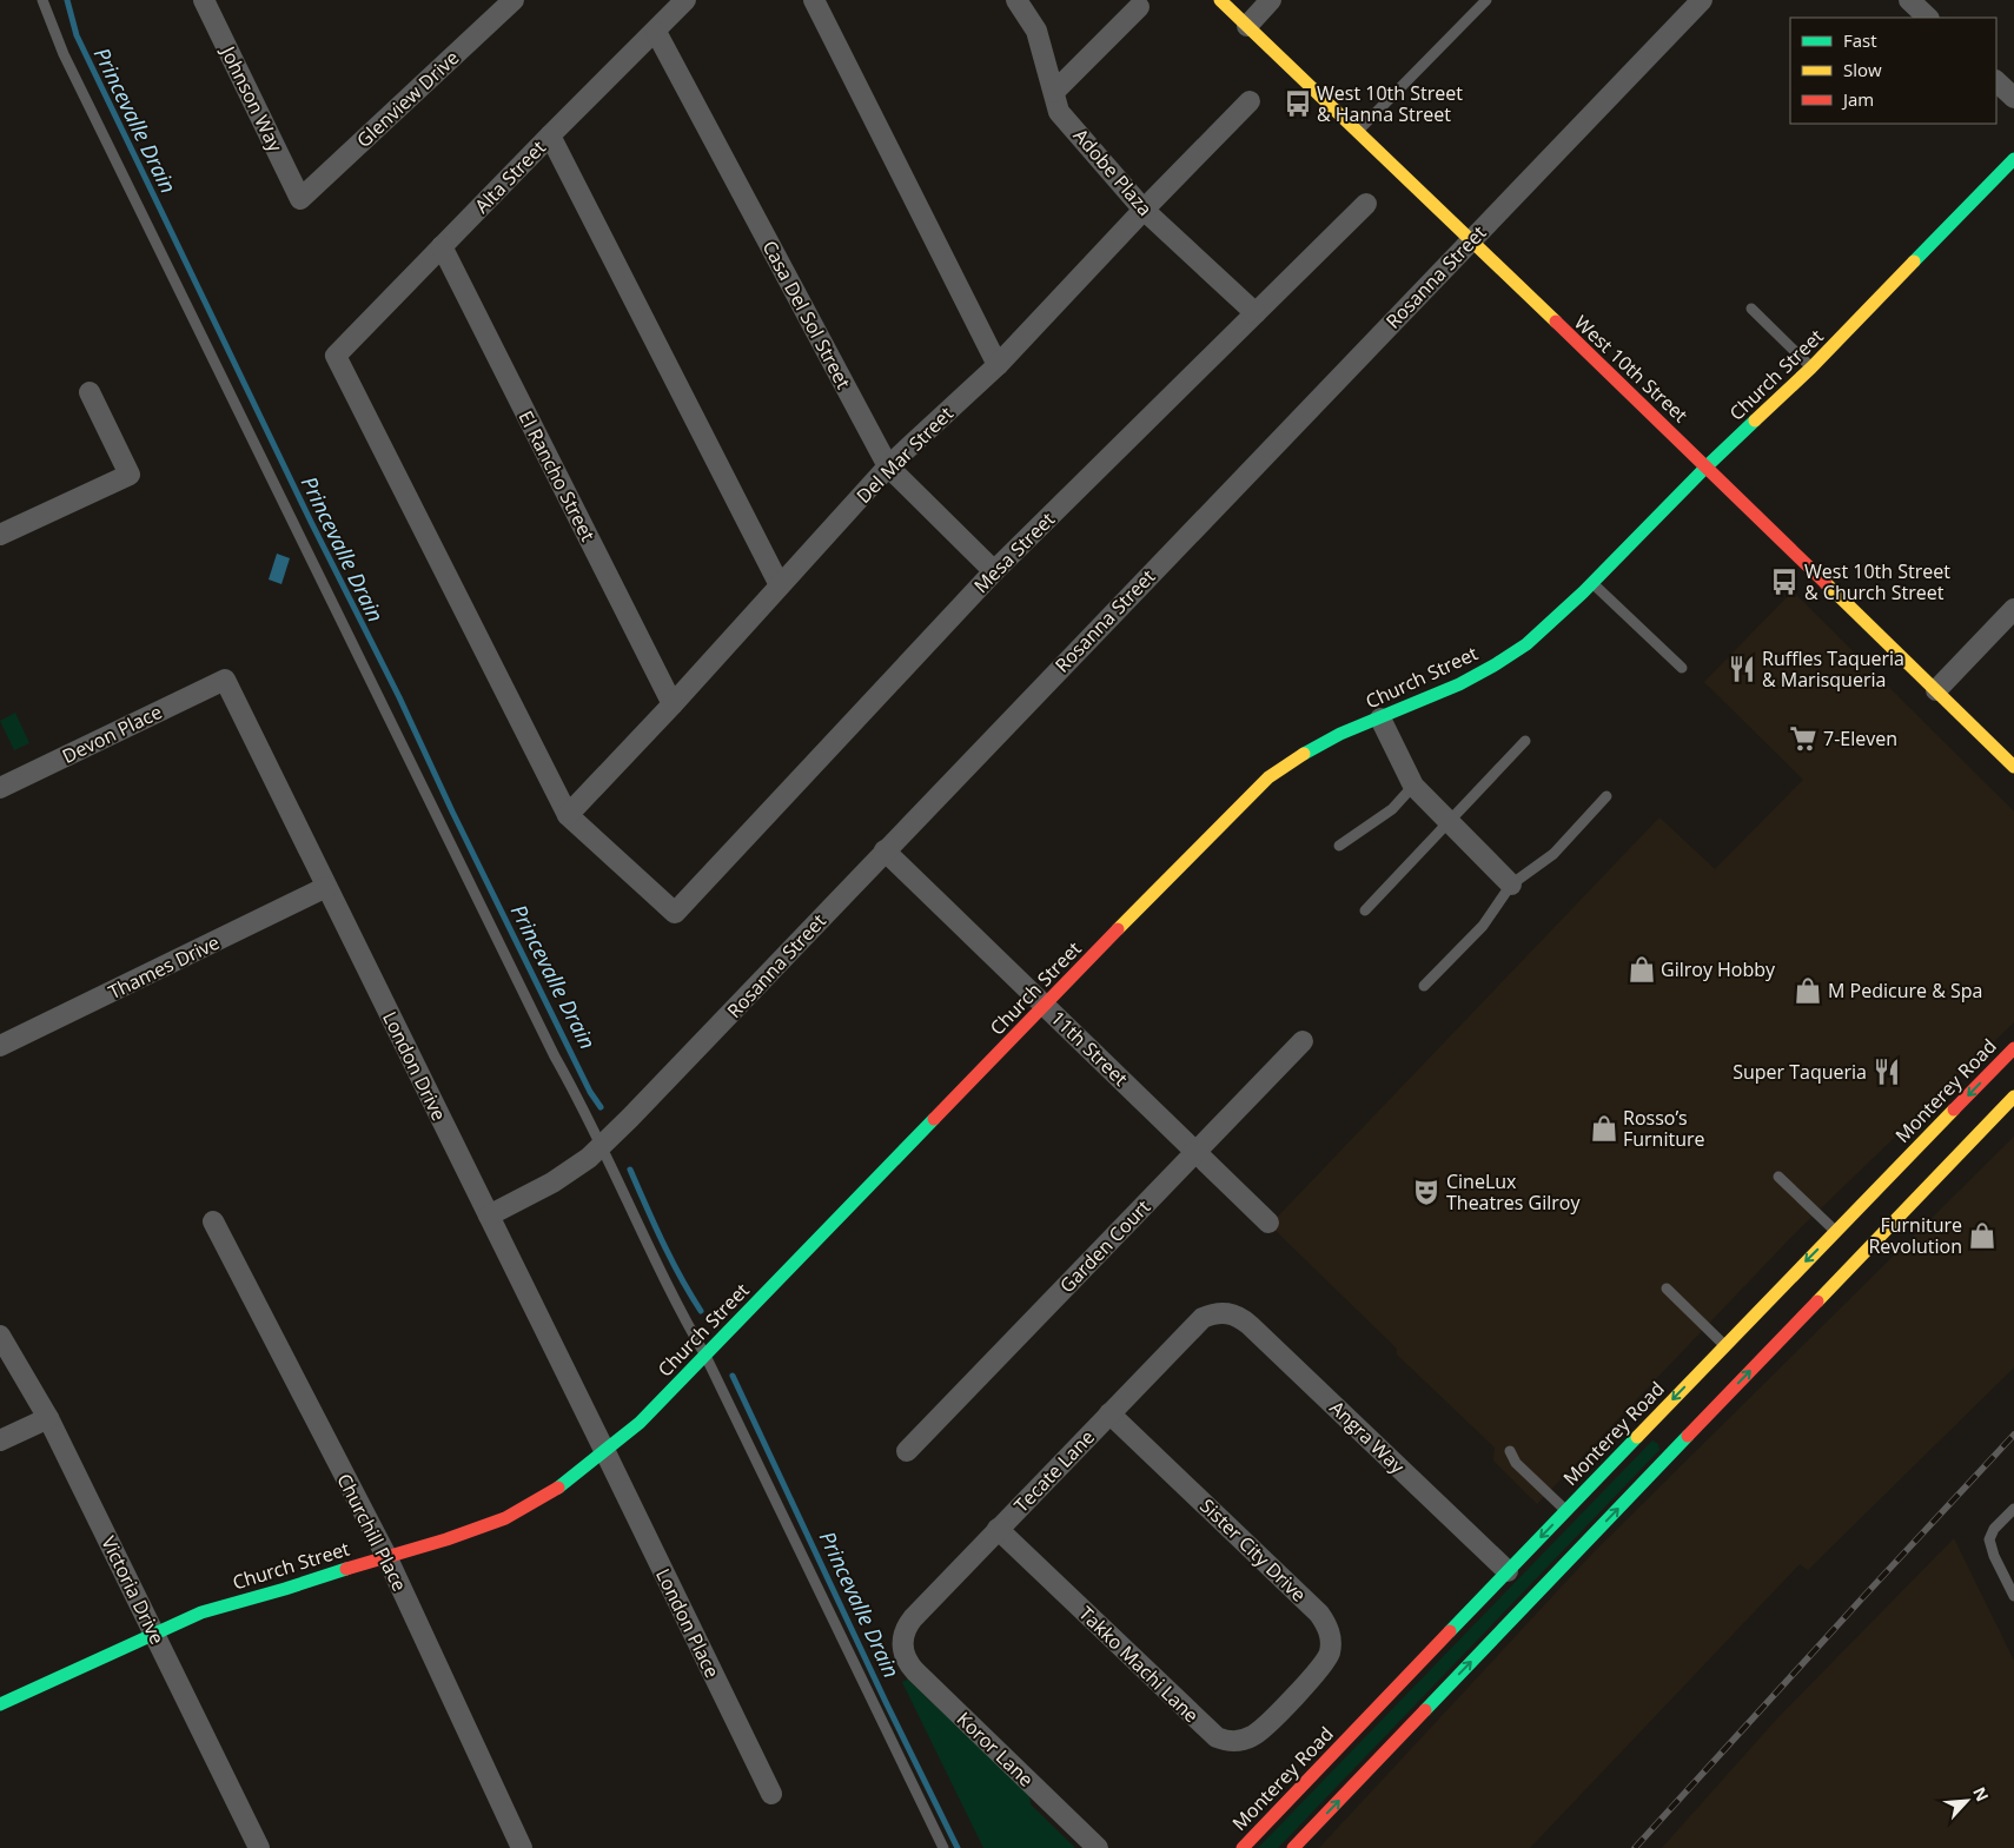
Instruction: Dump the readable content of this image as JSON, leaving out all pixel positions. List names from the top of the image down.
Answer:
{
  "streets": {
    "street": [
      "Johnson Way",
      "Glenview Drive",
      "Adobe Plaza",
      "Alta Street",
      "Rosanna Street",
      "Casa Del Sol Street",
      "West 10th Street",
      "Church Street",
      "Del Mar Street",
      "El Rancho Street",
      "Mesa Street",
      "Devon Place",
      "Thames Drive",
      "11th Street",
      "London Drive",
      "Monterey Road",
      "Garden Court",
      "Angra Way",
      "Tecate Lane",
      "Churchill Place",
      "Sister City Drive",
      "Victoria Drive",
      "London Place",
      "Takko Machi Lane",
      "Koror Lane"
    ]
  },
  "crossings": [
    ["Johnson Way", "Glenview Drive"],
    ["Adobe Plaza", "Del Mar Street"],
    ["Adobe Plaza", "Mesa Street"],
    ["Alta Street", "Casa Del Sol Street"],
    ["Alta Street", "Del Mar Street"],
    ["Alta Street", "El Rancho Street"],
    ["Alta Street", "Mesa Street"],
    ["Rosanna Street", "West 10th Street"],
    ["Rosanna Street", "11th Street"],
    ["Rosanna Street", "London Drive"],
    ["Casa Del Sol Street", "Del Mar Street"],
    ["Casa Del Sol Street", "Mesa Street"],
    ["West 10th Street", "Church Street"],
    ["Church Street", "11th Street"],
    ["Church Street", "London Drive"],
    ["Church Street", "Churchill Place"],
    ["Church Street", "Victoria Drive"],
    ["Church Street", "London Place"],
    ["Del Mar Street", "El Rancho Street"],
    ["Del Mar Street", "Mesa Street"],
    ["Devon Place", "London Drive"],
    ["Thames Drive", "London Drive"],
    ["11th Street", "Garden Court"],
    ["London Drive", "London Place"],
    ["Monterey Road", "Angra Way"],
    ["Angra Way", "Tecate Lane"],
    ["Tecate Lane", "Sister City Drive"],
    ["Tecate Lane", "Takko Machi Lane"],
    ["Tecate Lane", "Koror Lane"],
    ["Sister City Drive", "Takko Machi Lane"]
  ],
  "water": ["Princevalle Drain"],
  "places": {
    "bus stop": ["West 10th Street & Hanna Street", "West 10th Street & Church Street"],
    "restaurant": ["Ruffles Taqueria & Marisqueria", "Super Taqueria"],
    "supermarket": ["7-Eleven"],
    "shop": [
      "Gilroy Hobby",
      "M Pedicure & Spa",
      "Rosso’s Furniture",
      "Furniture Revolution"
    ],
    "theatre": ["CineLux Theatres Gilroy"]
  },
  "legend": ["Fast", "Slow", "Jam"],
  "north": "top right"
}
